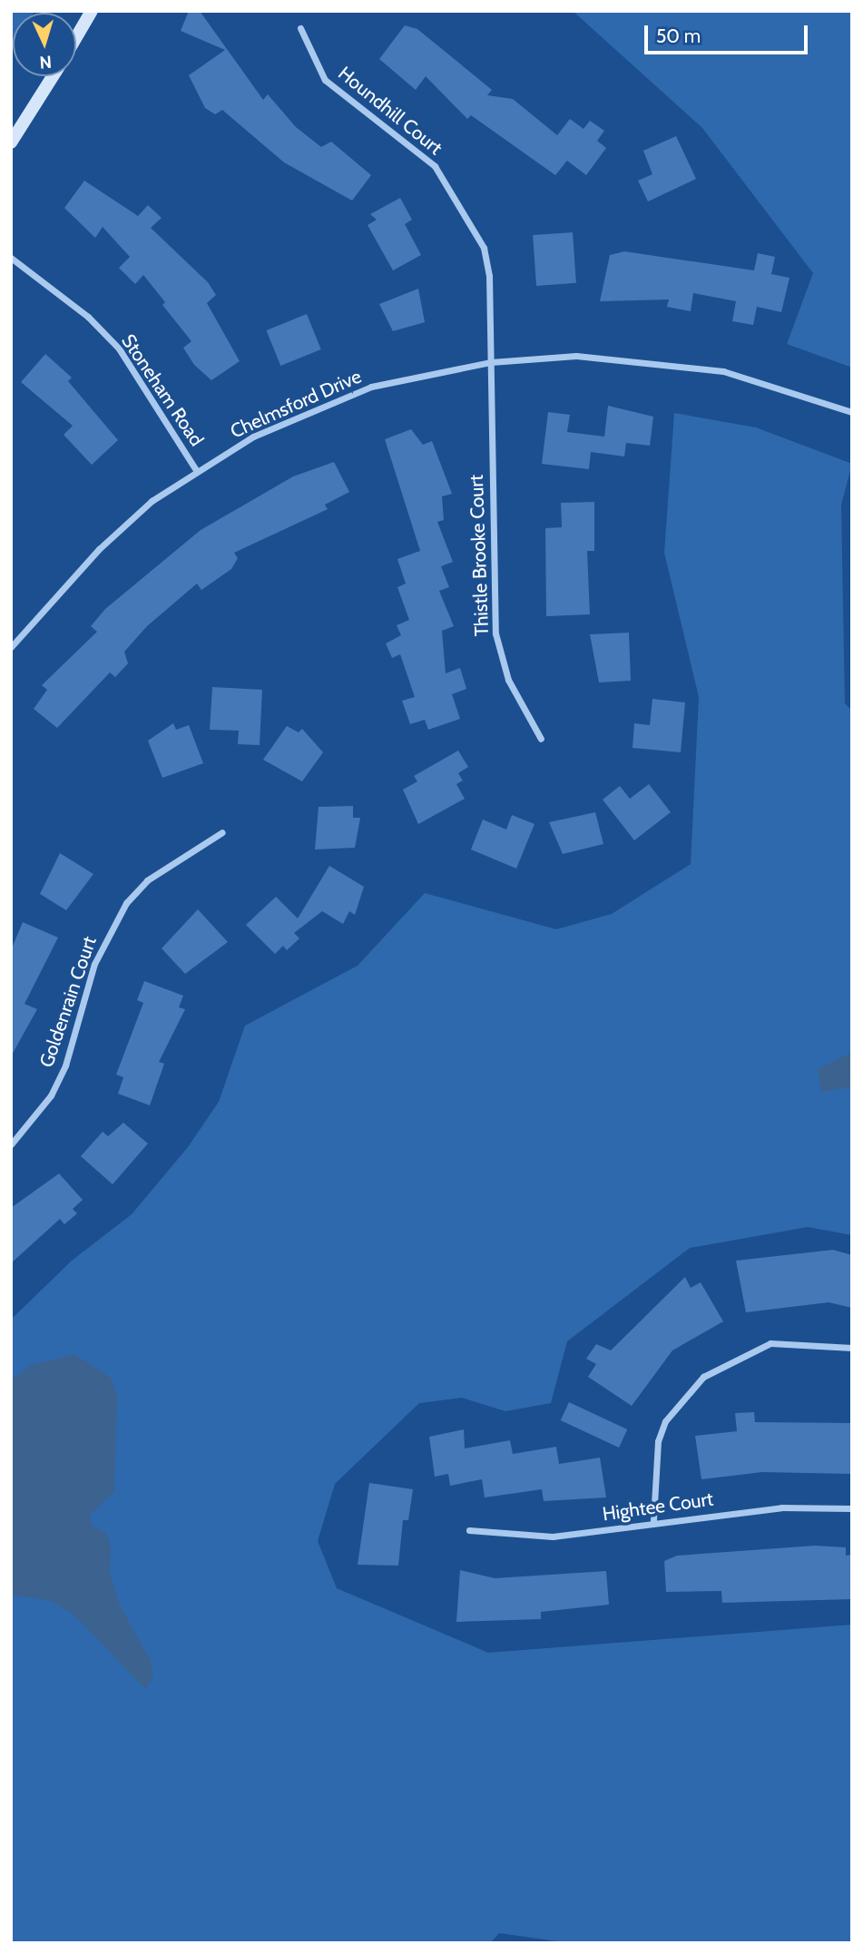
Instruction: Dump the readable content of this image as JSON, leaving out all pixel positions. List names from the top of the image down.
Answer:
{
  "streets": {
    "street": [
      "Houndhill Court",
      "Stoneham Road",
      "Chelmsford Drive",
      "Thistle Brooke Court",
      "Goldenrain Court",
      "Hightee Court"
    ]
  },
  "crossings": [
    ["Houndhill Court", "Chelmsford Drive"],
    ["Houndhill Court", "Thistle Brooke Court"],
    ["Stoneham Road", "Chelmsford Drive"],
    ["Chelmsford Drive", "Thistle Brooke Court"]
  ],
  "scale_bar": "50 m",
  "north": "bottom"
}
